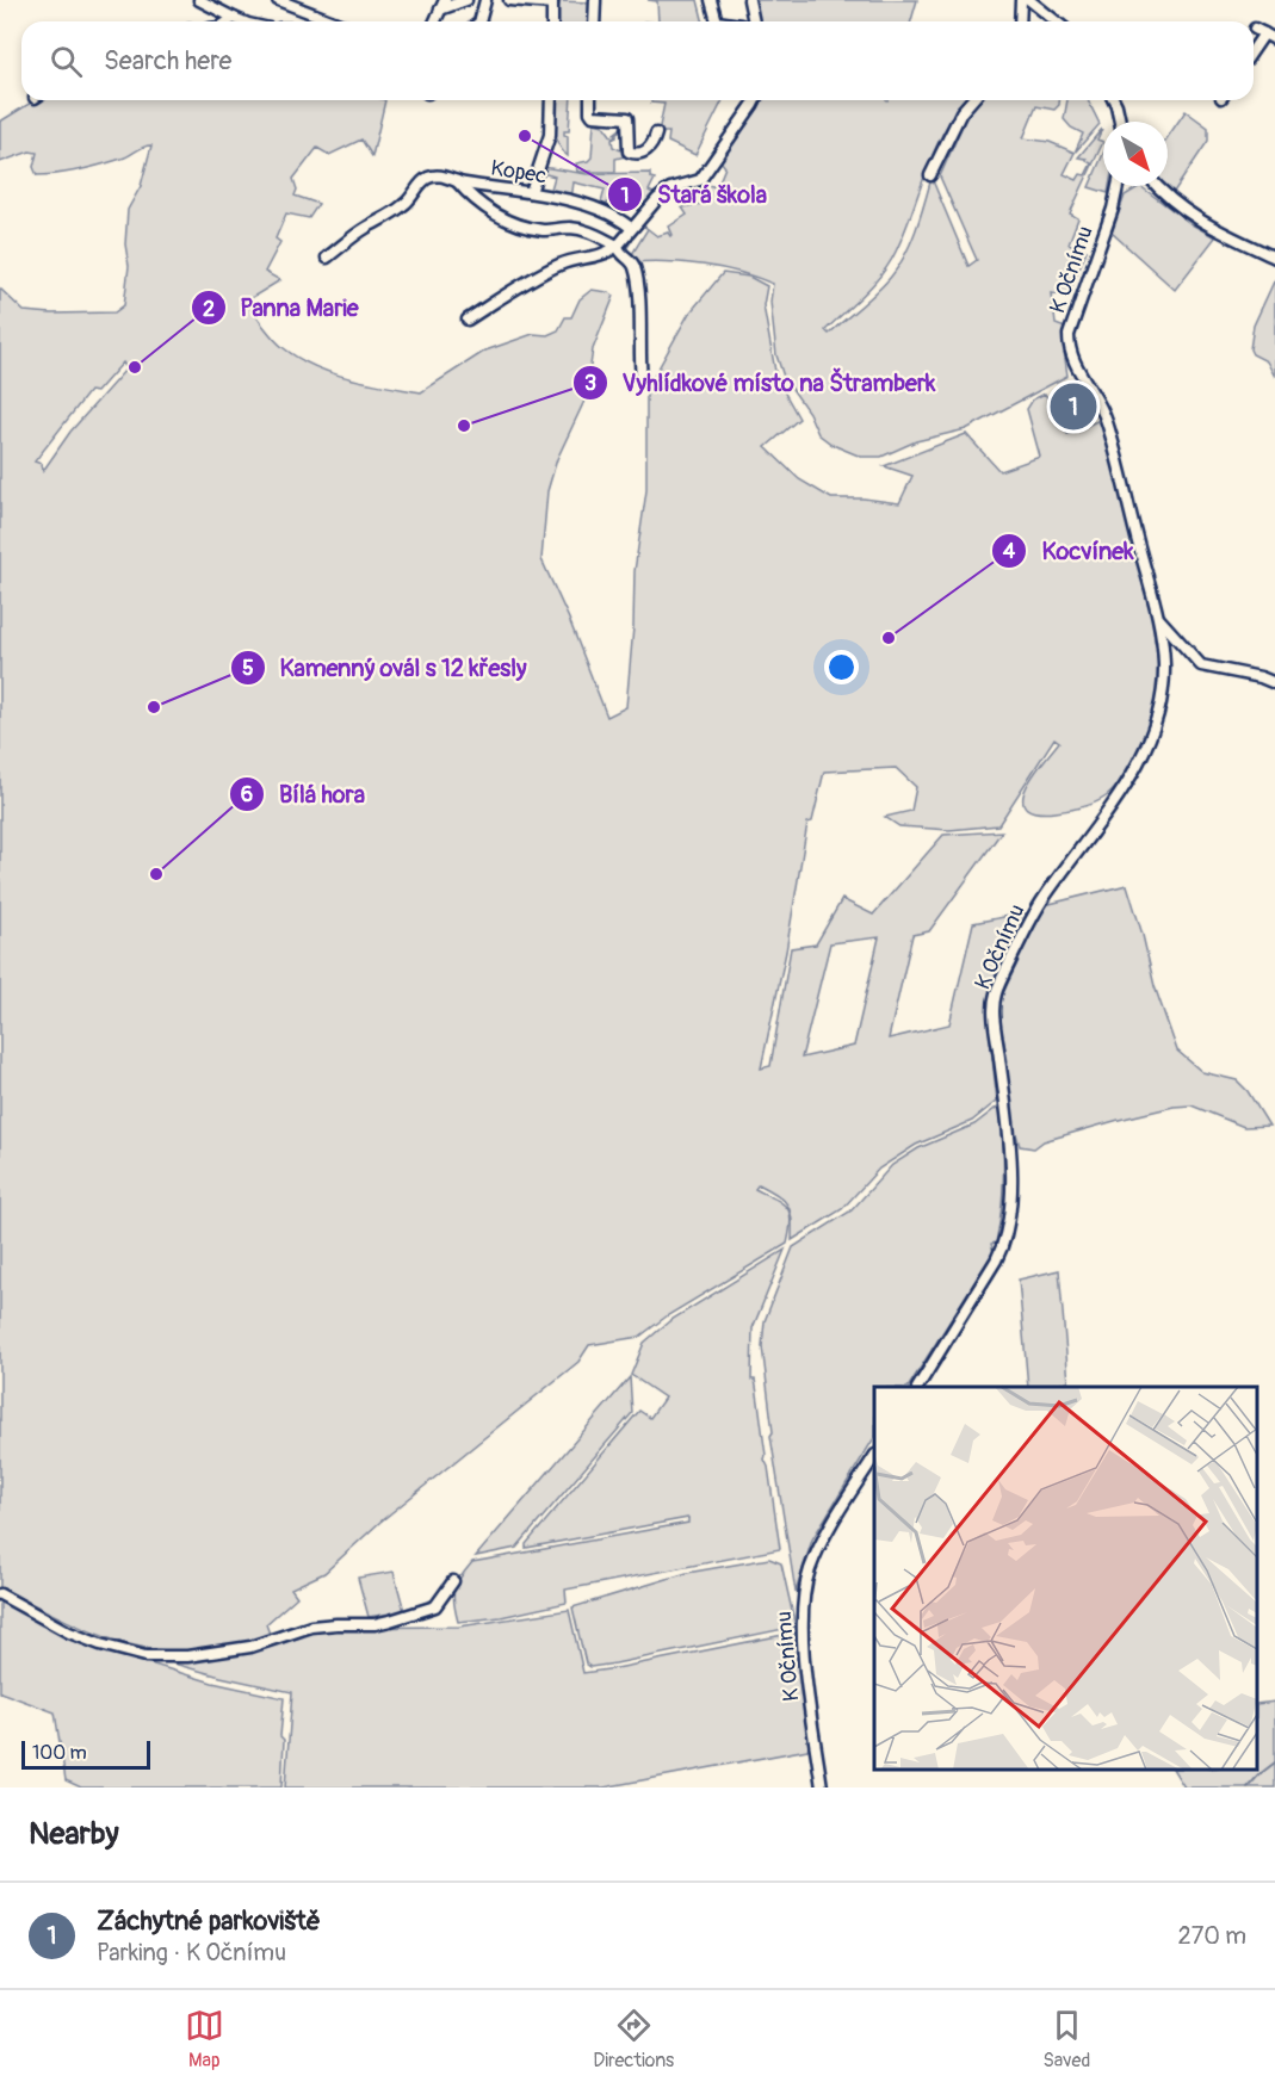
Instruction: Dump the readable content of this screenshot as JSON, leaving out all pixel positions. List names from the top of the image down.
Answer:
{
  "streets": {
    "street": ["Kopec", "K Očnímu"]
  },
  "places": [
    "Stará škola",
    "Panna Marie",
    "Vyhlídkové místo na Štramberk",
    "Kocvínek",
    "Kamenný ovál s 12 křesly",
    "Bílá hora"
  ],
  "scale_bar": "100 m",
  "north": "bottom right",
  "page": {
    "search": "Search here",
    "pins": "1",
    "scale": "100 m",
    "heading": "Nearby",
    "list": [
      {
        "mark": "1",
        "name": "Záchytné parkoviště",
        "note": "Parking · K Očnímu",
        "value": "270 m"
      }
    ],
    "nav": ["Map", "Directions", "Saved"]
  }
}
